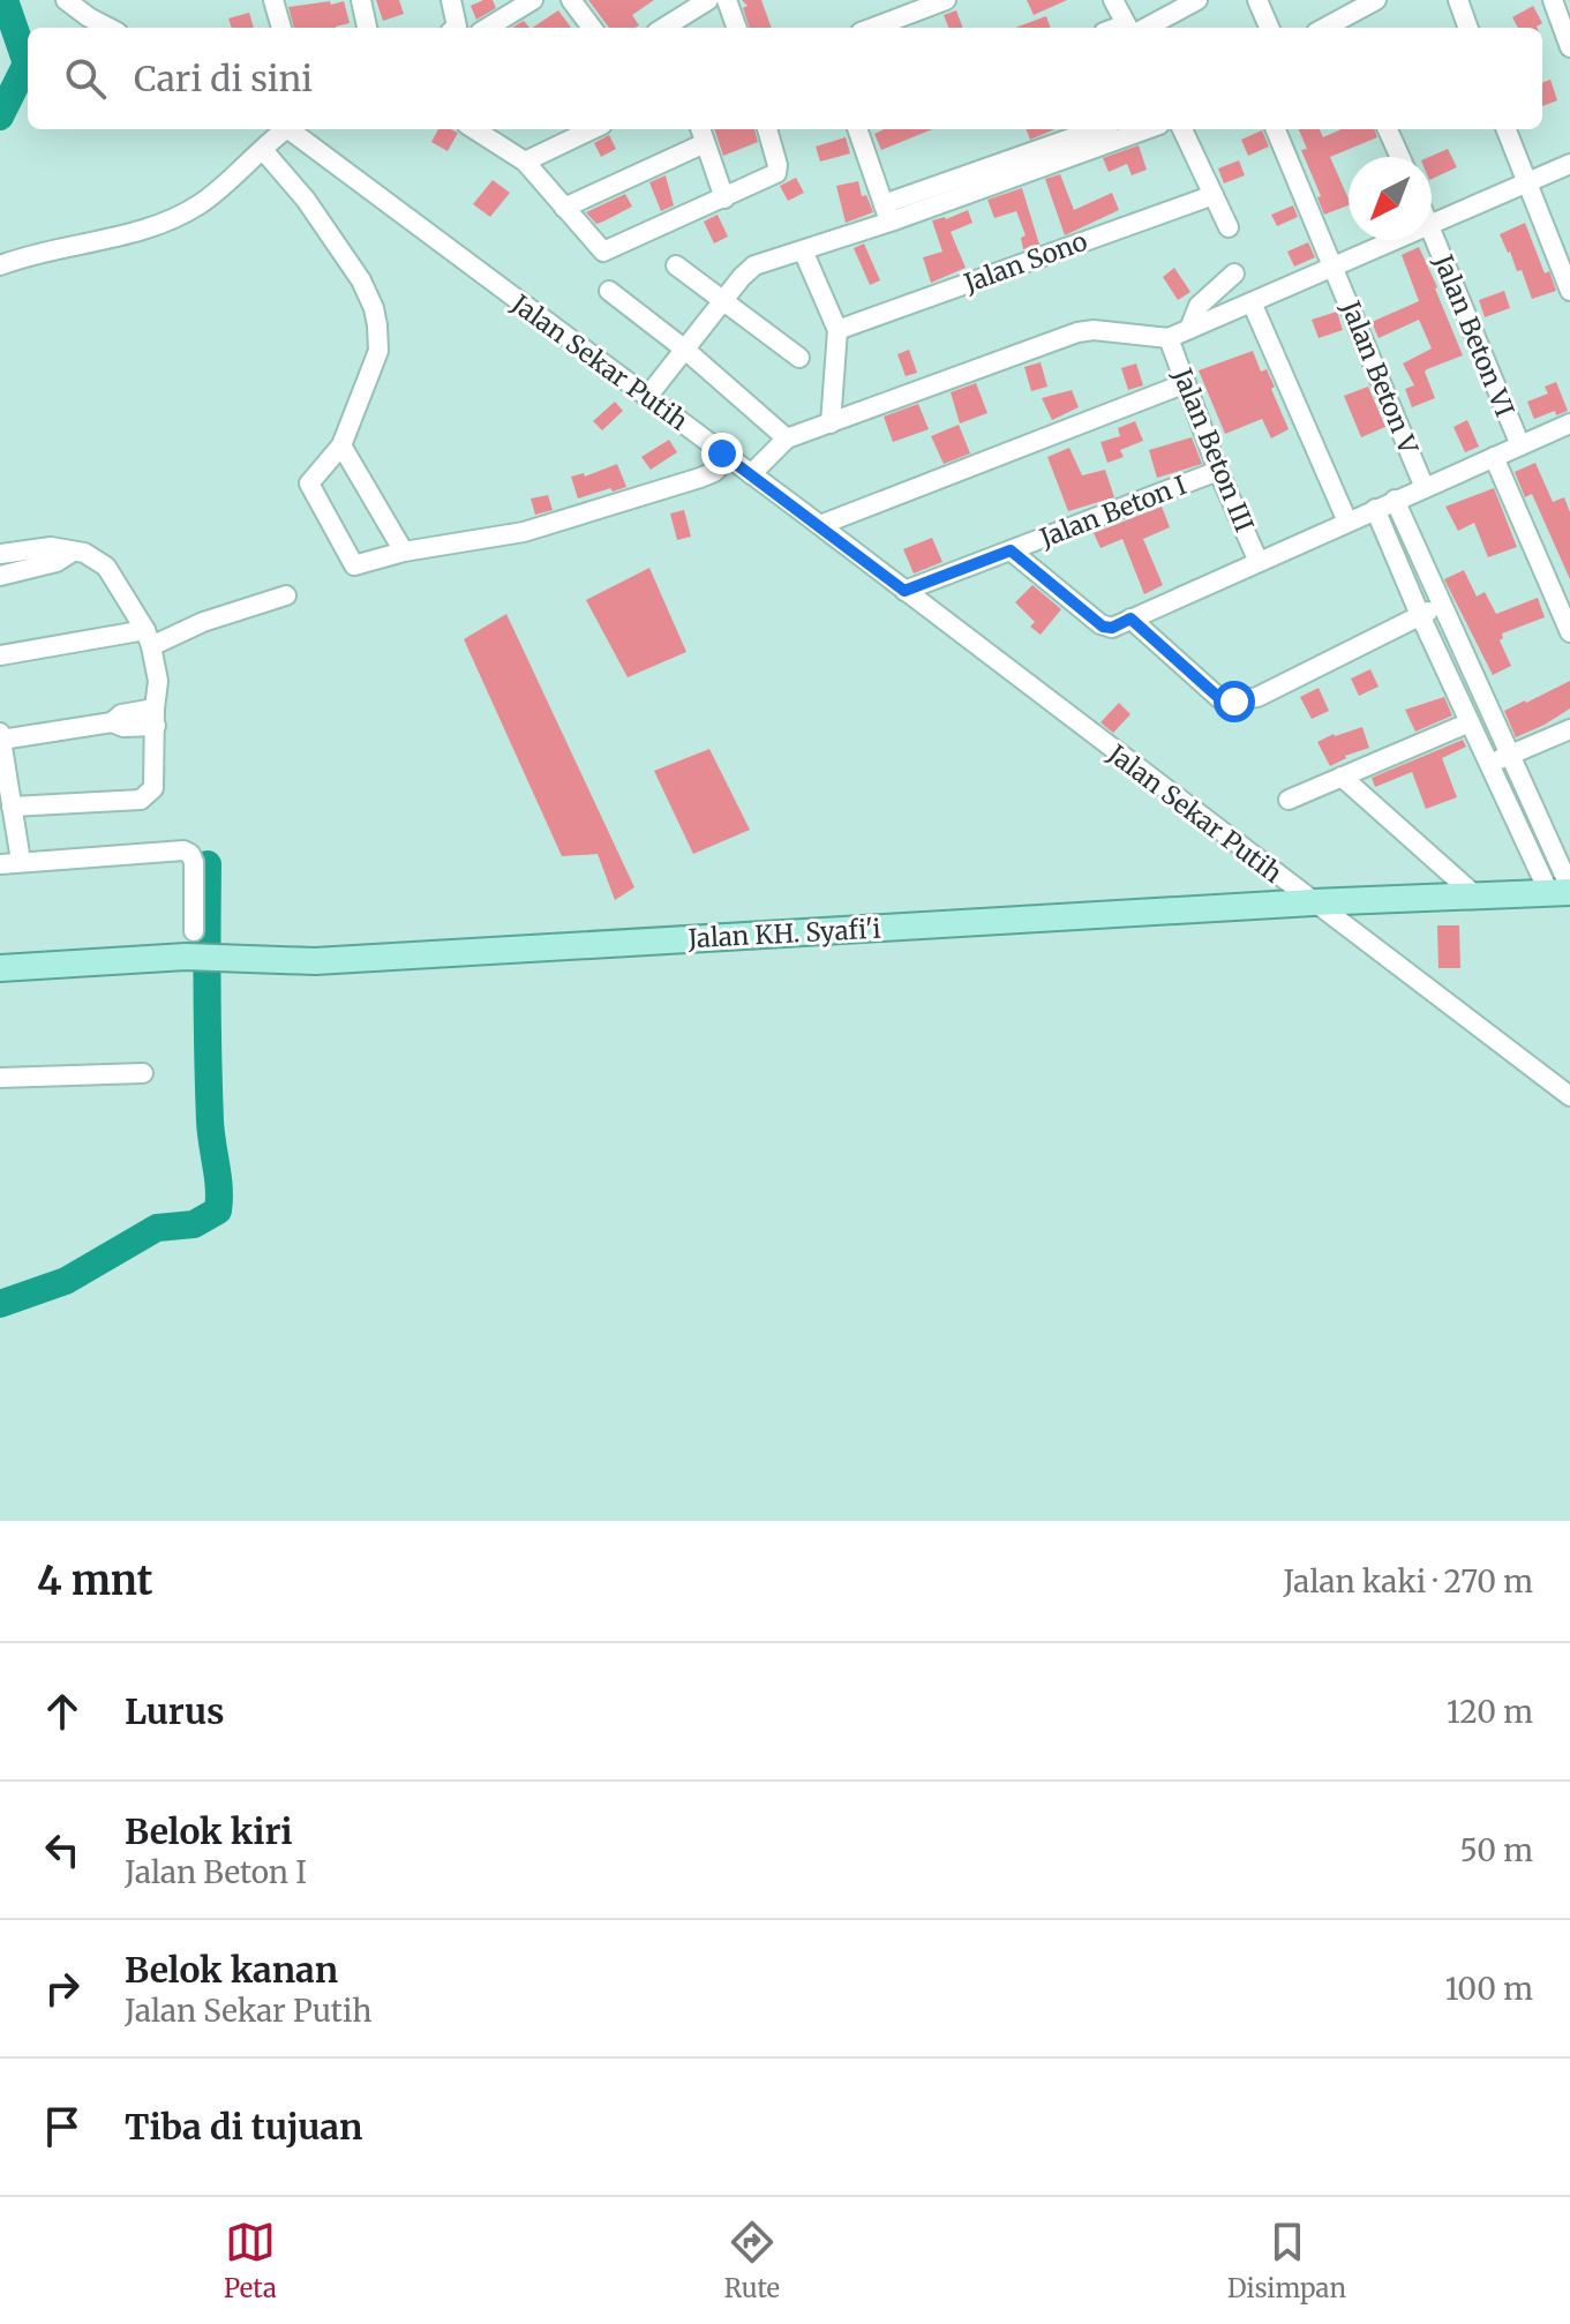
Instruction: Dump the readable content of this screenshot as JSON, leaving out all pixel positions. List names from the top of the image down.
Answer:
{
  "streets": {
    "main road": ["Jalan KH. Syafi'i"],
    "street": [
      "Jalan Sono",
      "Jalan Beton VI",
      "Jalan Sekar Putih",
      "Jalan Beton V",
      "Jalan Beton III",
      "Jalan Beton I"
    ]
  },
  "crossings": [
    ["Jalan Sekar Putih", "Jalan Beton I"],
    ["Jalan Sekar Putih", "Jalan KH. Syafi'i"],
    ["Jalan Beton III", "Jalan Beton I"]
  ],
  "north": "bottom left",
  "page": {
    "search": "Cari di sini",
    "heading": ["4 mnt", "Jalan kaki · 270 m"],
    "list": [
      ["Lurus", "120 m"],
      ["Belok kiri", "Jalan Beton I", "50 m"],
      ["Belok kanan", "Jalan Sekar Putih", "100 m"],
      "Tiba di tujuan"
    ],
    "nav": ["Peta", "Rute", "Disimpan"]
  }
}
